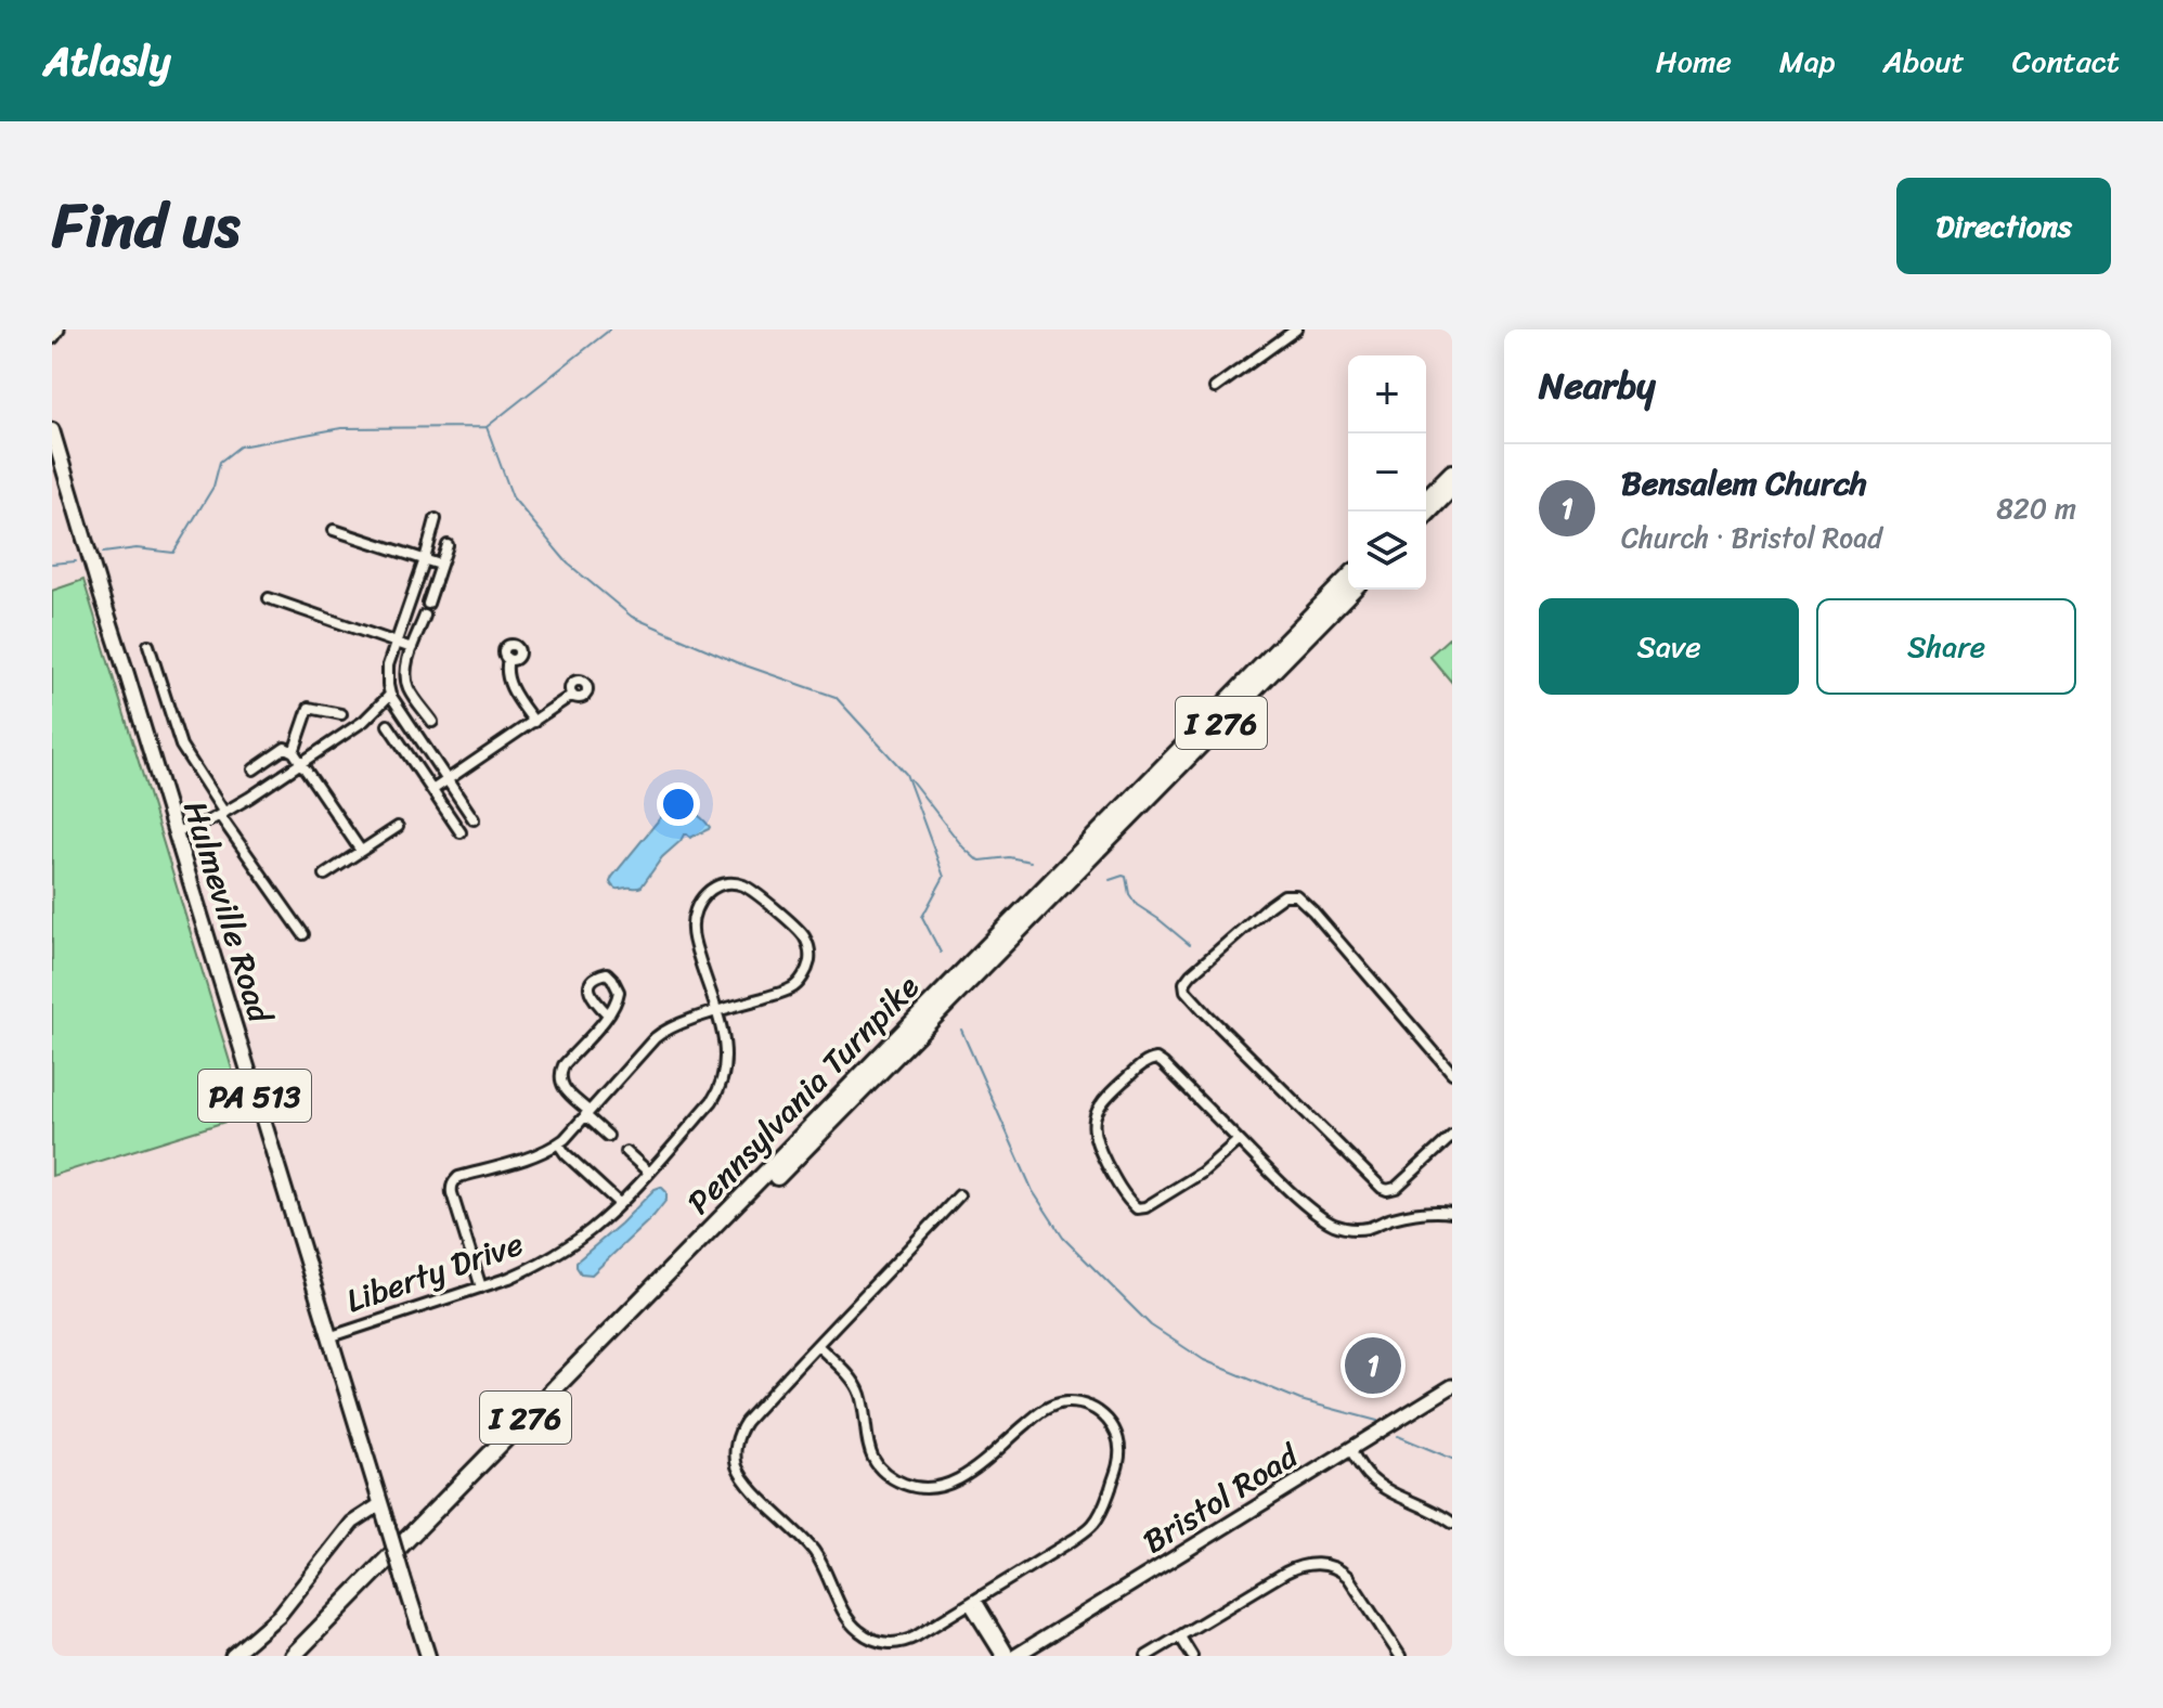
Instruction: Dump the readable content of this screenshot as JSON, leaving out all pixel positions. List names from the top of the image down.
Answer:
{
  "streets": {
    "highway": ["I 276", "Pennsylvania Turnpike"],
    "main road": ["Hulmeville Road", "PA 513", "Bristol Road"],
    "street": ["Liberty Drive"]
  },
  "crossings": [
    ["Hulmeville Road", "Liberty Drive"]
  ],
  "page": {
    "header": "Atlasly",
    "nav": [
      "Home",
      "Map",
      "About",
      "Contact"
    ],
    "title": "Find us",
    "buttons": [
      "Directions",
      ["Save", "Share"]
    ],
    "heading": "Nearby",
    "map_buttons": ["+", "−"],
    "list": [
      {
        "mark": "1",
        "name": "Bensalem Church",
        "note": "Church · Bristol Road",
        "value": "820 m"
      }
    ],
    "pins": "1"
  }
}
